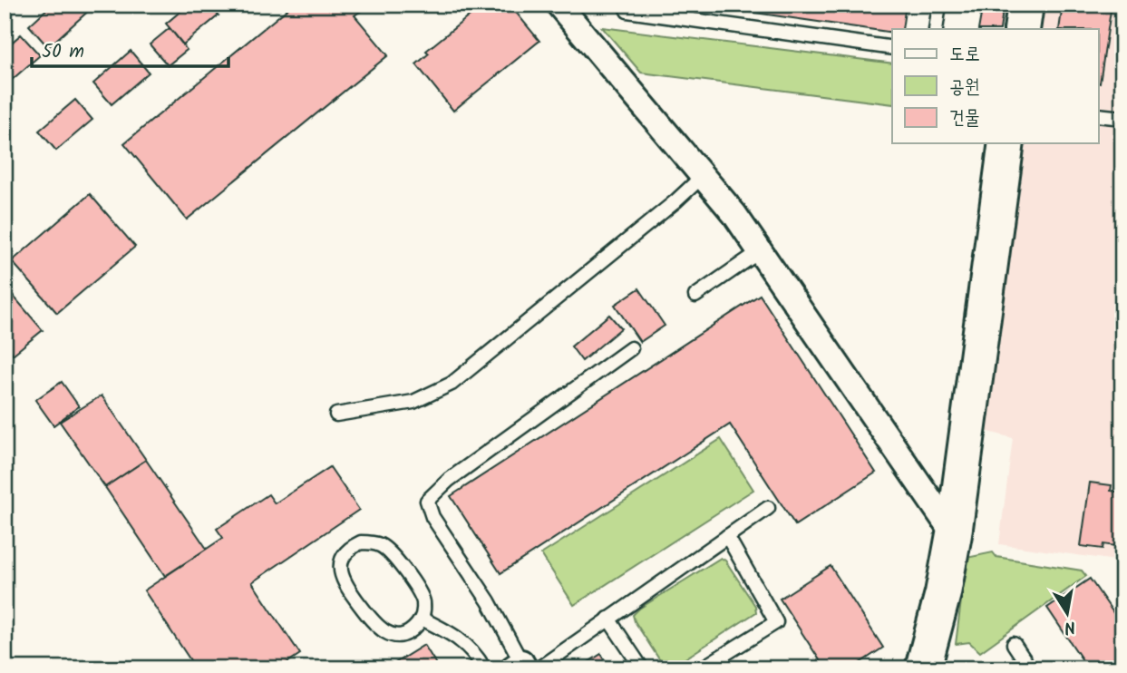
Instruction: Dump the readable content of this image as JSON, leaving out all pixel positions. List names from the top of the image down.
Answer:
{
  "legend": ["도로", "공원", "건물"],
  "scale_bar": "50 m",
  "north": "bottom"
}
